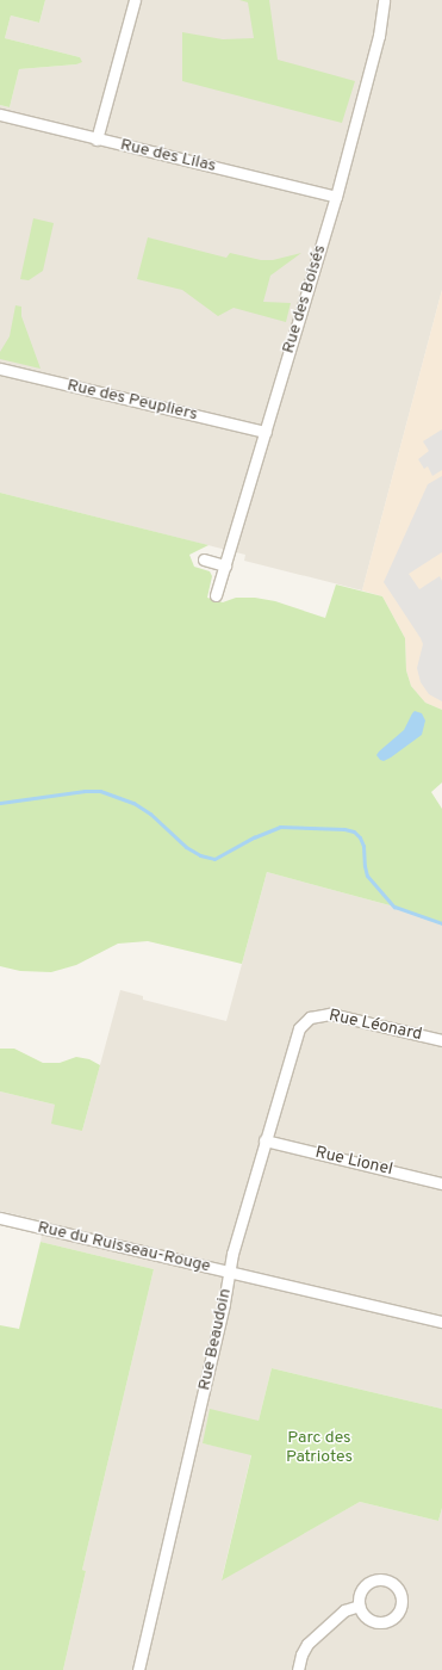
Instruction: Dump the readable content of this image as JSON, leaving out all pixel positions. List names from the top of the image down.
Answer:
{
  "streets": {
    "street": [
      "Rue des Lilas",
      "Rue des Boisés",
      "Rue des Peupliers",
      "Rue Léonard",
      "Rue Lionel",
      "Rue du Ruisseau-Rouge",
      "Rue Beaudoin"
    ]
  },
  "crossings": [
    ["Rue des Lilas", "Rue des Boisés"],
    ["Rue des Boisés", "Rue des Peupliers"],
    ["Rue Léonard", "Rue Beaudoin"],
    ["Rue Lionel", "Rue Beaudoin"],
    ["Rue du Ruisseau-Rouge", "Rue Beaudoin"]
  ],
  "parks": ["Parc des Patriotes"]
}
